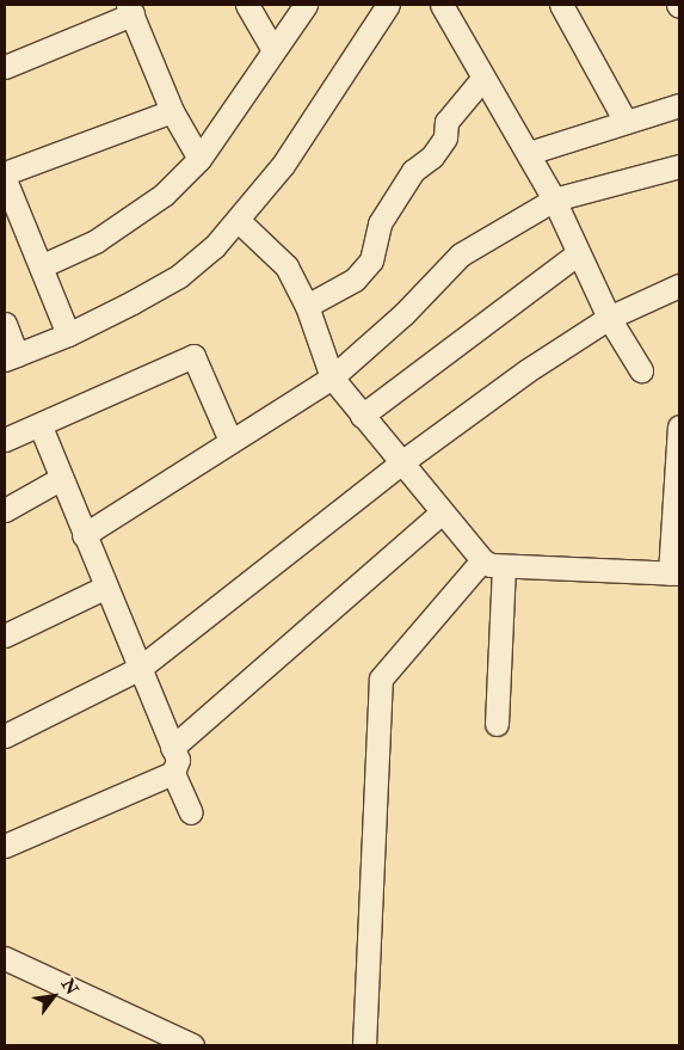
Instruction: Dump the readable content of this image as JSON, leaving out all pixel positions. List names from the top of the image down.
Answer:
{
  "north": "top right"
}
